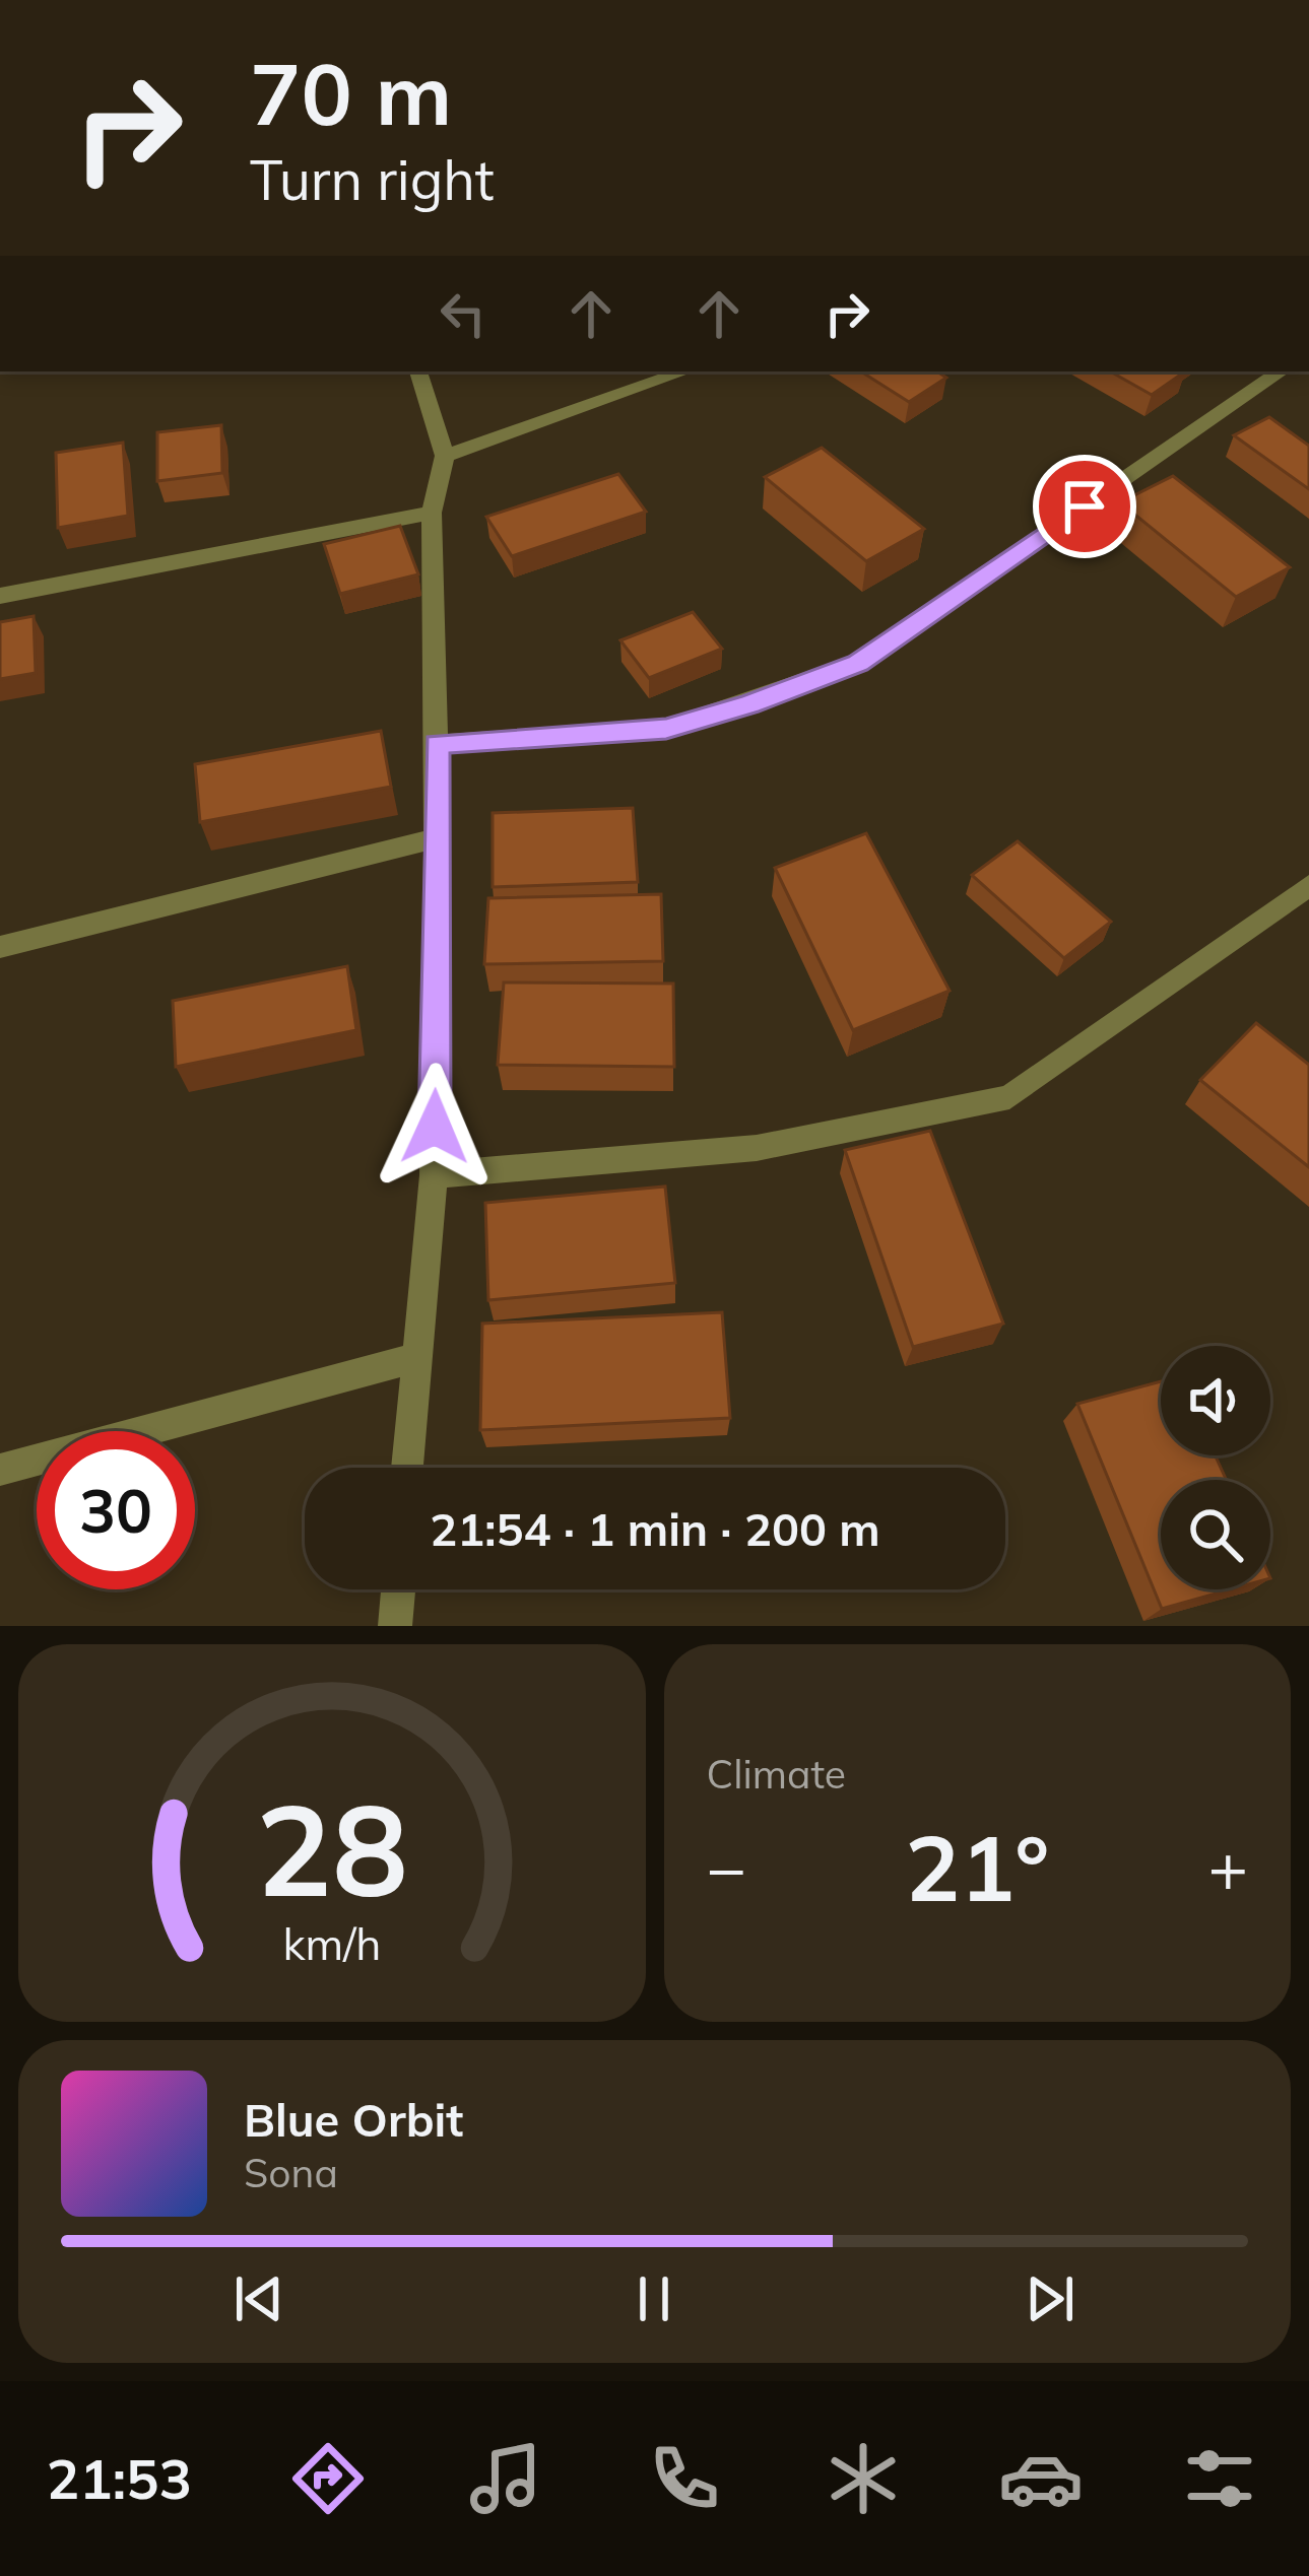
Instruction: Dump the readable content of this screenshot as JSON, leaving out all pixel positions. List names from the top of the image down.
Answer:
{
  "page": {
    "turn": ["70 m", "Turn right"],
    "limit": "30",
    "trip": "21:54 · 1 min · 200 m",
    "tile": "Climate",
    "heat": ["−", "21°", "+"],
    "song": ["Blue Orbit", "Sona"],
    "tabs": "21:53",
    "gauge": ["28", "km/h"]
  }
}
